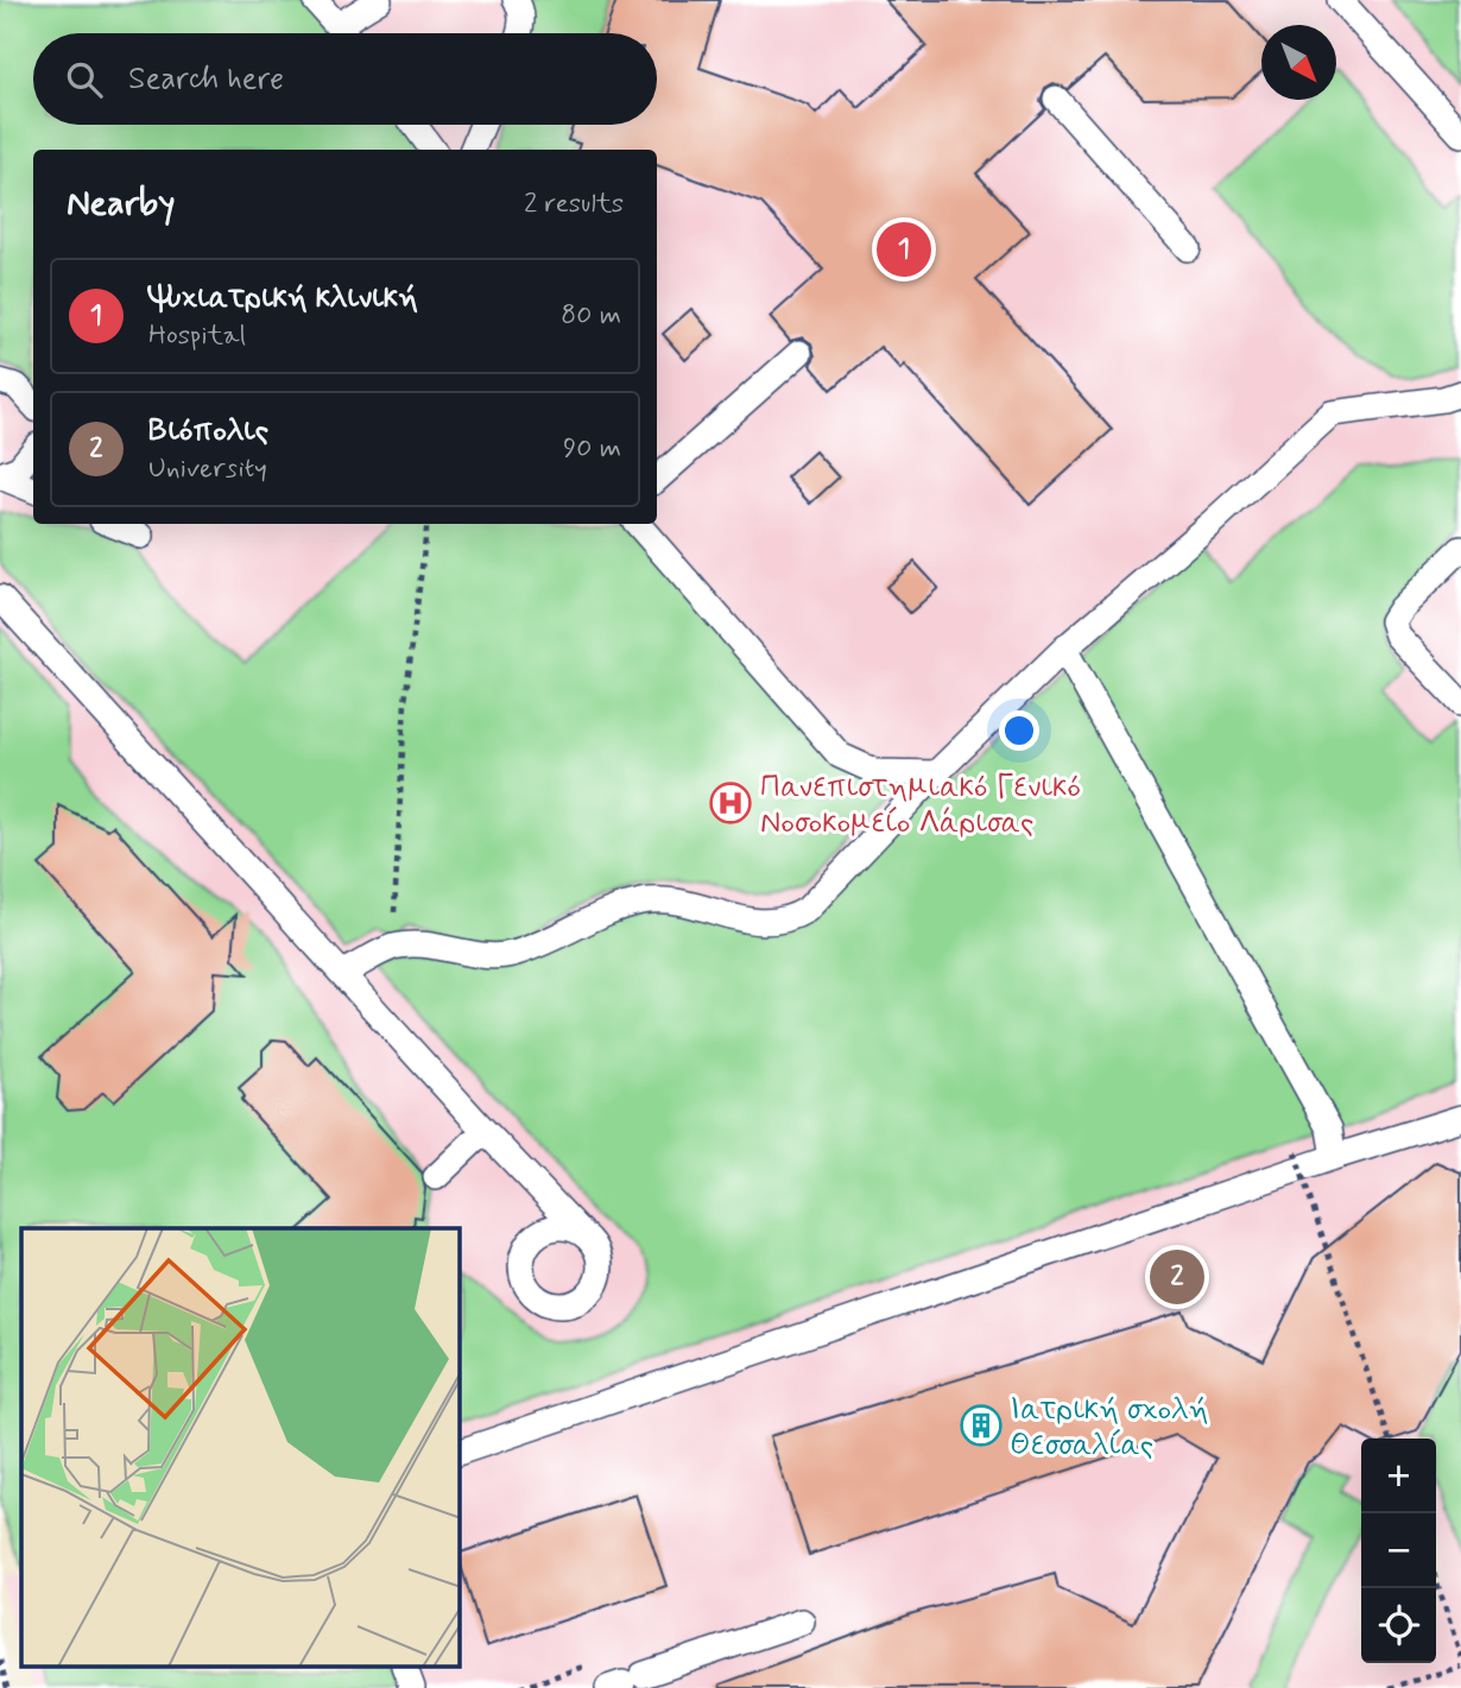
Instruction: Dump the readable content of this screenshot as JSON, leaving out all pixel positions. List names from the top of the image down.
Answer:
{
  "places": {
    "hospital": ["Πανεπιστημιακό Γενικό Νοσοκομείο Λάρισας"],
    "building": ["Ιατρική σχολή Θεσσαλίας"]
  },
  "north": "bottom right",
  "page": {
    "search": "Search here",
    "heading": ["Nearby", "2 results"],
    "pins": ["1", "2"],
    "list": [
      {
        "mark": "1",
        "name": "Ψυχιατρική κλινική",
        "note": "Hospital",
        "value": "80 m"
      },
      {
        "mark": "2",
        "name": "Βιόπολις",
        "note": "University",
        "value": "90 m"
      }
    ],
    "map_buttons": ["+", "−"]
  }
}
